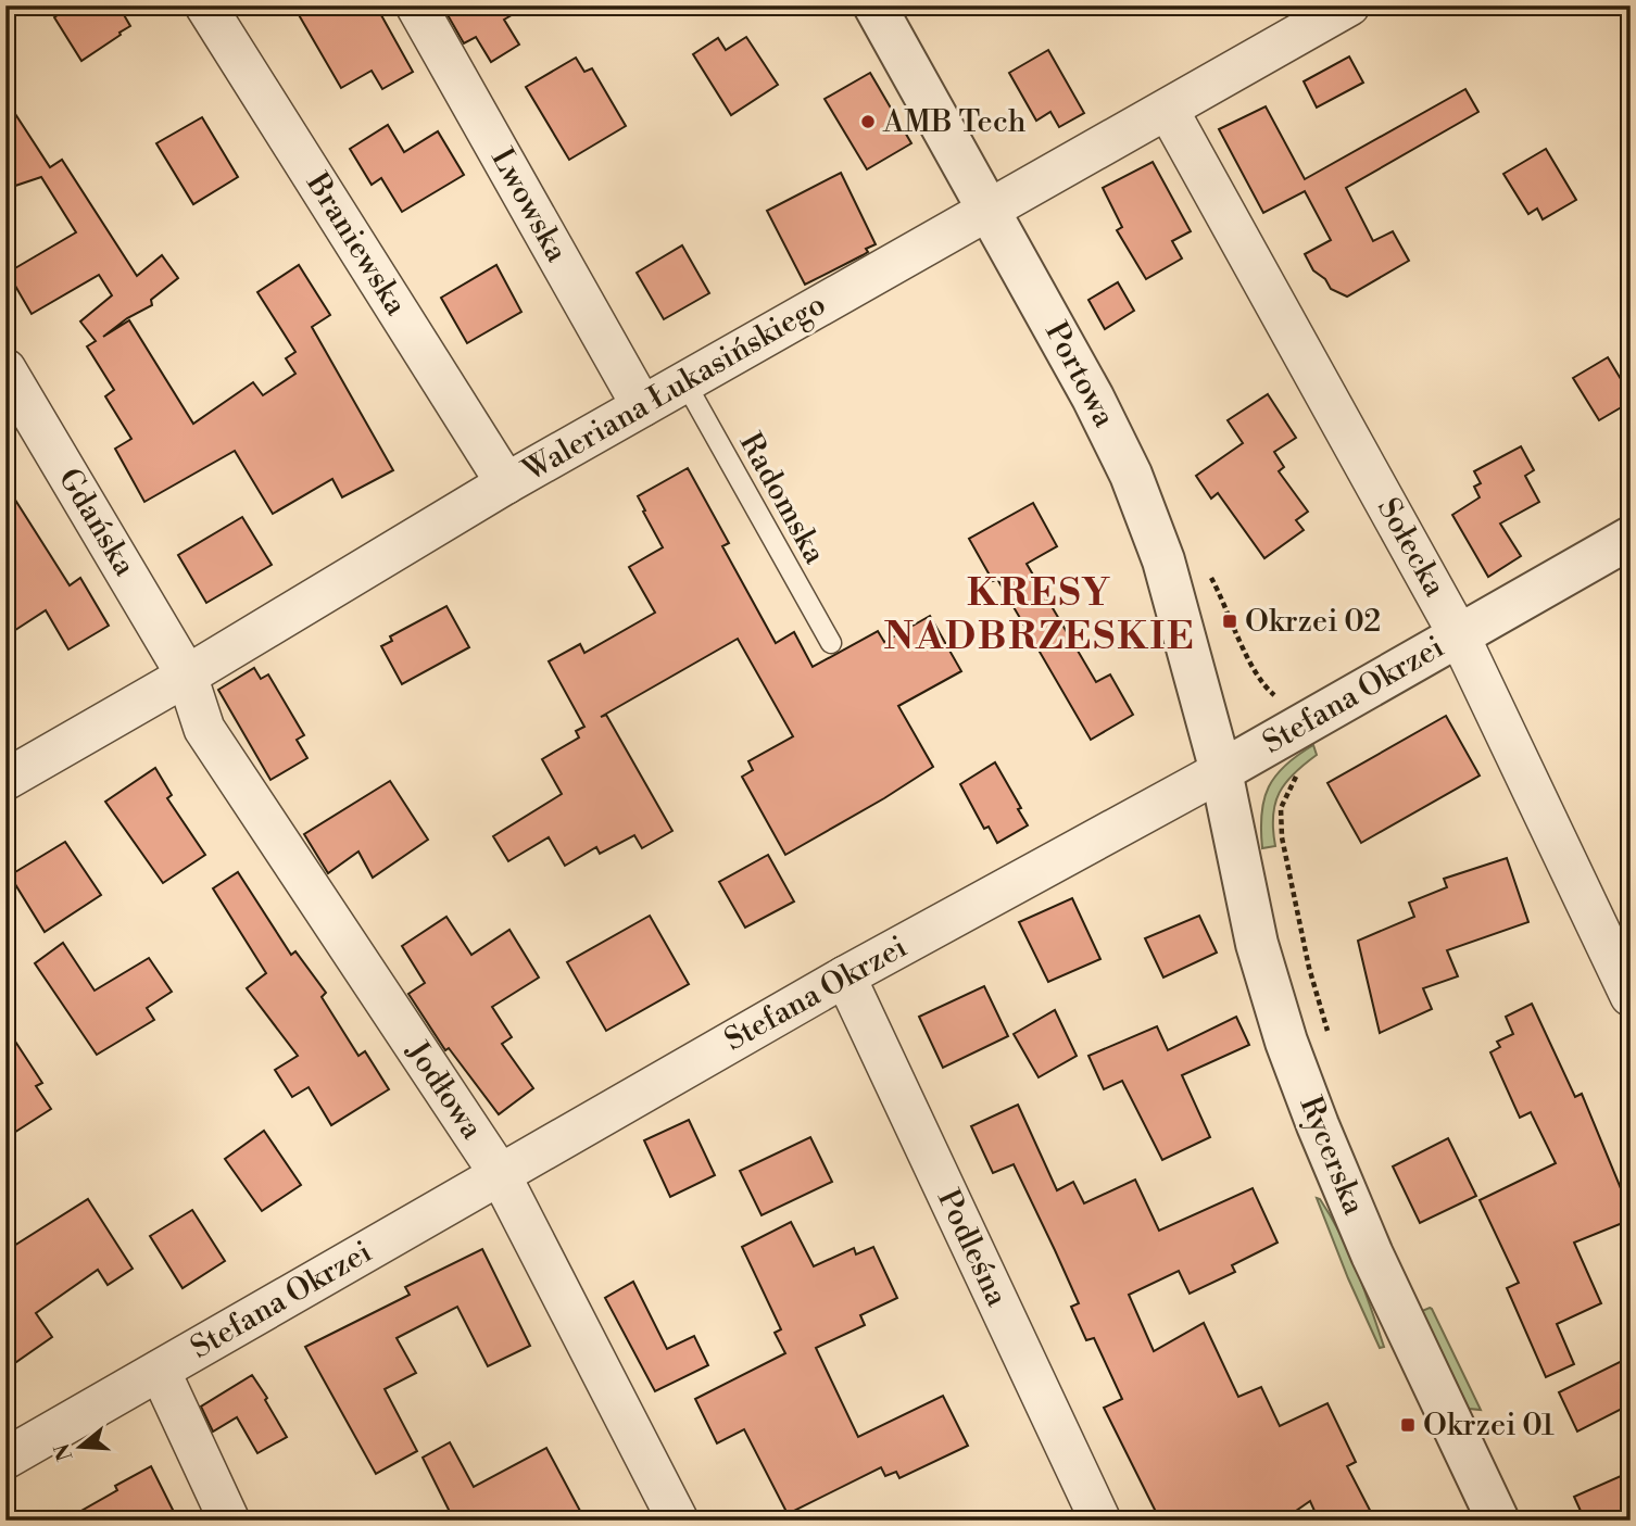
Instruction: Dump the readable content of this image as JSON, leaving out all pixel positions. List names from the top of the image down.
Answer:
{
  "streets": {
    "street": [
      "Lwowska",
      "Braniewska",
      "Portowa",
      "Waleriana Łukasińskiego",
      "Gdańska",
      "Sołecka",
      "Stefana Okrzei",
      "Jodłowa",
      "Rycerska",
      "Podleśna"
    ],
    "lane": ["Radomska"]
  },
  "crossings": [
    ["Lwowska", "Waleriana Łukasińskiego"],
    ["Braniewska", "Waleriana Łukasińskiego"],
    ["Portowa", "Waleriana Łukasińskiego"],
    ["Portowa", "Stefana Okrzei"],
    ["Portowa", "Rycerska"],
    ["Waleriana Łukasińskiego", "Radomska"],
    ["Waleriana Łukasińskiego", "Gdańska"],
    ["Waleriana Łukasińskiego", "Sołecka"],
    ["Waleriana Łukasińskiego", "Jodłowa"],
    ["Gdańska", "Jodłowa"],
    ["Sołecka", "Stefana Okrzei"],
    ["Stefana Okrzei", "Jodłowa"],
    ["Stefana Okrzei", "Rycerska"],
    ["Stefana Okrzei", "Podleśna"]
  ],
  "districts": ["KRESY NADBRZESKIE"],
  "places": {
    "other": ["AMB Tech"],
    "transit": ["Okrzei 02", "Okrzei 01"]
  },
  "north": "left"
}
